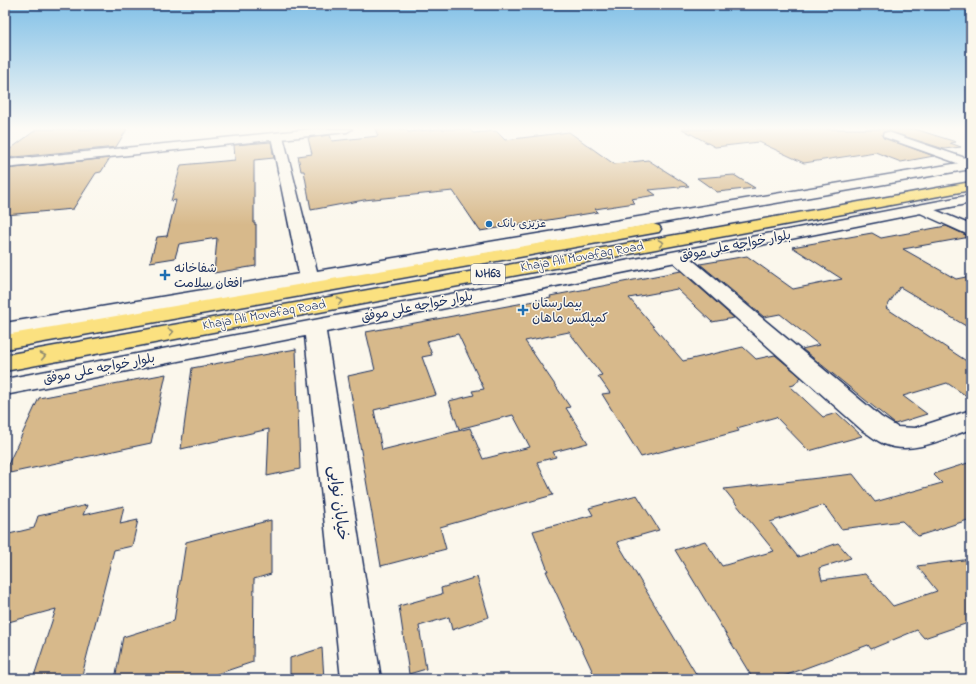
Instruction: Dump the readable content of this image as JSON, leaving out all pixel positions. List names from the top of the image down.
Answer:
{
  "streets": {
    "highway": ["Khaja Ali Movafaq Road", "NH63"],
    "street": ["بلوار خواجه علی موفق", "خیابان نوایی"]
  },
  "crossings": [
    ["بلوار خواجه علی موفق", "Khaja Ali Movafaq Road"],
    ["بلوار خواجه علی موفق", "خیابان نوایی"],
    ["Khaja Ali Movafaq Road", "خیابان نوایی"]
  ],
  "places": {
    "other": ["عزیزی بانک"],
    "health": ["شفاخانه افغان سلامت", "بیمارستان کمپلکس ماهان"]
  }
}
